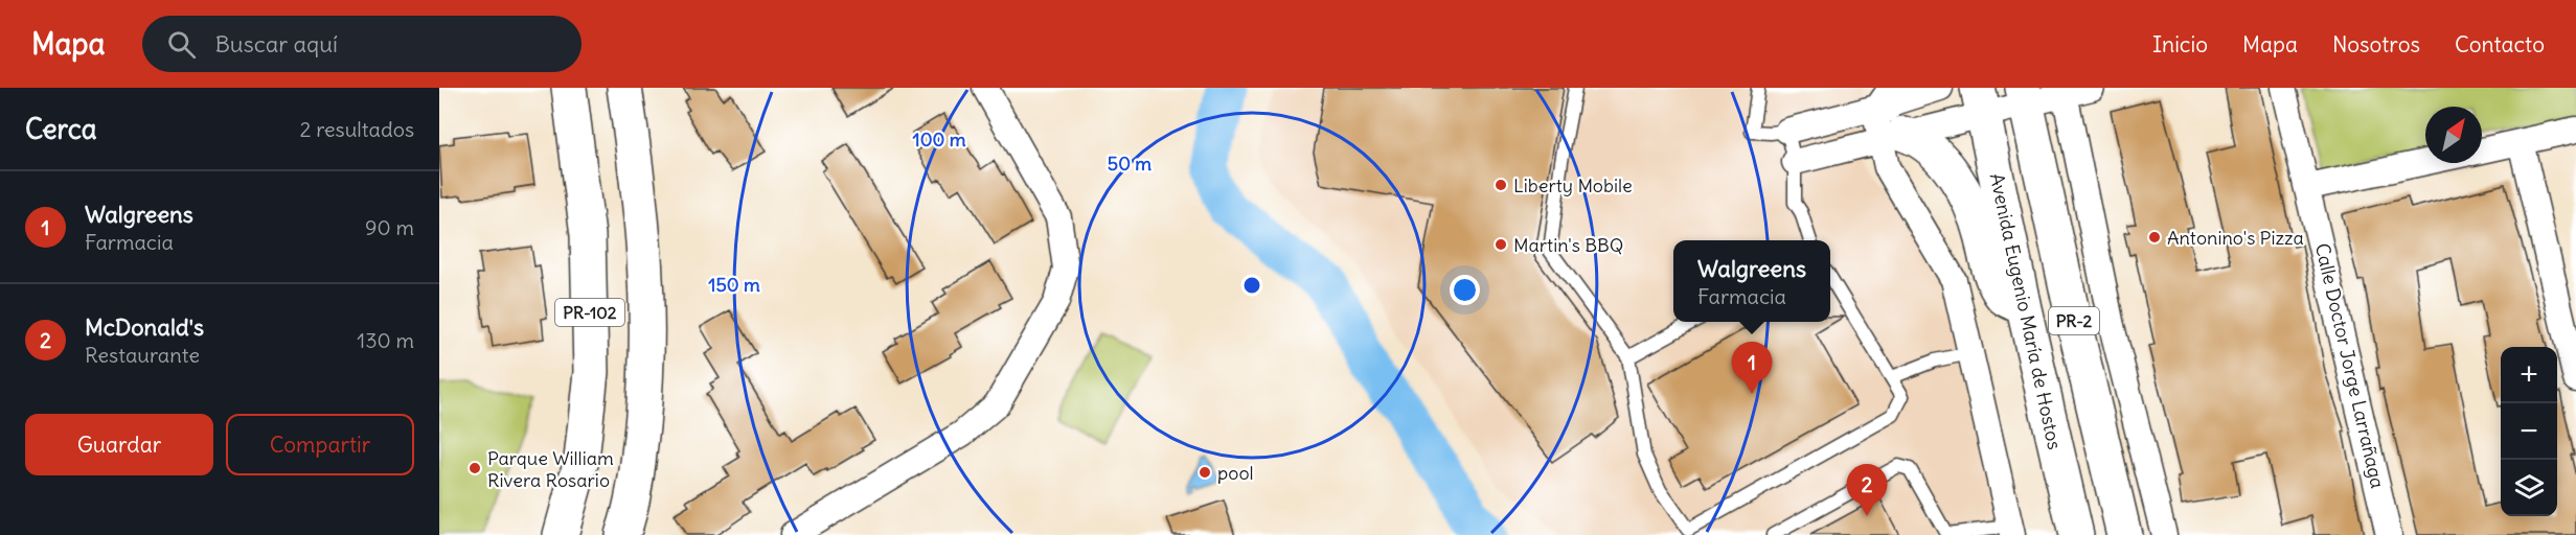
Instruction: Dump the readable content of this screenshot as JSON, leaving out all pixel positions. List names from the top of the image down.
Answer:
{
  "streets": {
    "main road": ["Avenida Eugenio María de Hostos", "PR-102", "PR-2"],
    "street": ["Calle Doctor Jorge Larrañaga"]
  },
  "places": [
    "Liberty Mobile",
    "Antonino's Pizza",
    "Martin's BBQ",
    "Parque William Rivera Rosario",
    "pool"
  ],
  "north": "top right",
  "page": {
    "header": "Mapa",
    "search": "Buscar aquí",
    "nav": [
      "Inicio",
      "Mapa",
      "Nosotros",
      "Contacto"
    ],
    "heading": ["Cerca", "2 resultados"],
    "list": [
      {
        "mark": "1",
        "name": "Walgreens",
        "note": "Farmacia",
        "value": "90 m"
      },
      {
        "mark": "2",
        "name": "McDonald's",
        "note": "Restaurante",
        "value": "130 m"
      }
    ],
    "popup": ["Walgreens", "Farmacia"],
    "pins": ["1", "2"],
    "map_buttons": ["+", "−"],
    "buttons": ["Guardar", "Compartir"]
  },
  "rings": ["100 m", "50 m", "150 m"]
}
